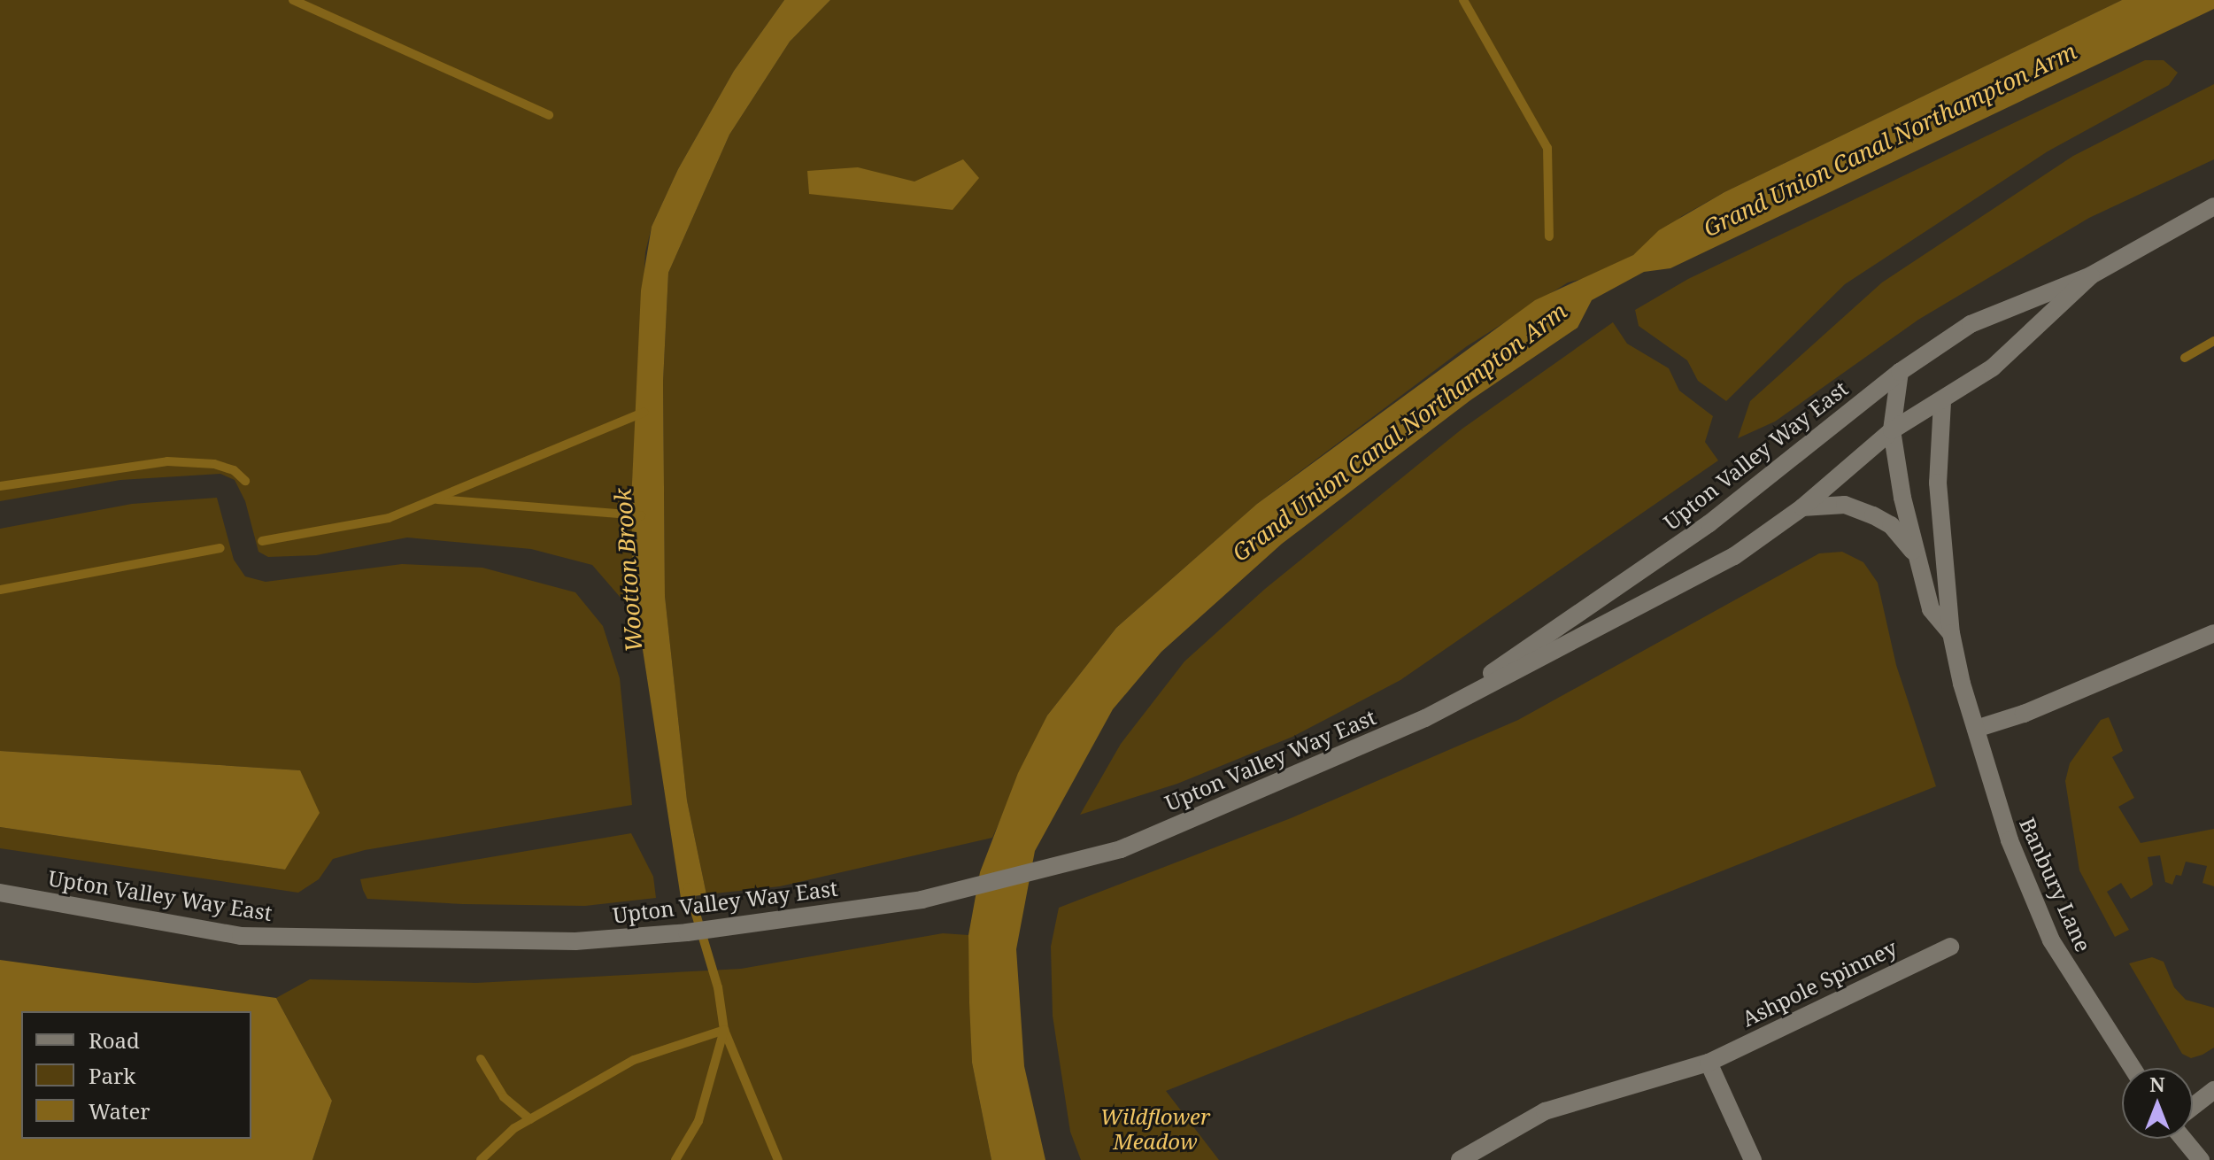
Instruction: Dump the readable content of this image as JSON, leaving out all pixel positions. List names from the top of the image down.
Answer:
{
  "streets": {
    "street": ["Upton Valley Way East", "Banbury Lane", "Ashpole Spinney"]
  },
  "crossings": [
    ["Upton Valley Way East", "Banbury Lane"]
  ],
  "water": ["Grand Union Canal Northampton Arm", "Wootton Brook"],
  "parks": ["Wildflower Meadow"],
  "legend": ["Road", "Park", "Water"],
  "north": "top"
}
